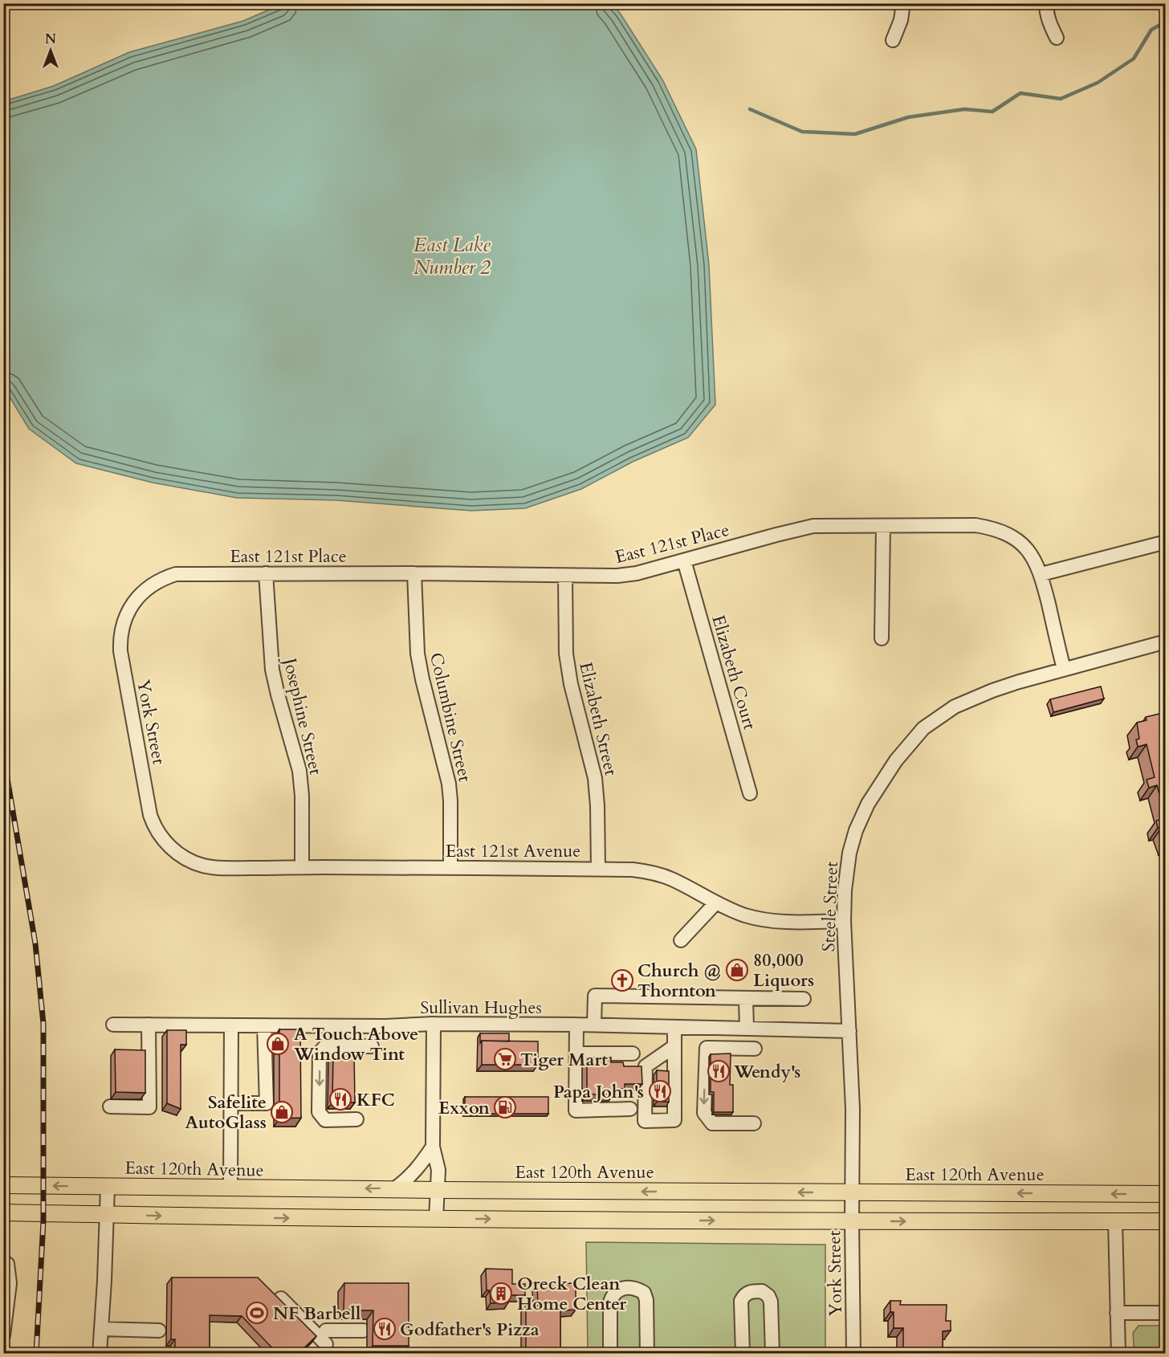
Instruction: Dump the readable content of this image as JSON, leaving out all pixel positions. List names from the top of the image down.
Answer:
{
  "streets": {
    "main road": ["East 120th Avenue"],
    "street": [
      "East 121st Place",
      "Elizabeth Court",
      "Josephine Street",
      "Columbine Street",
      "Elizabeth Street",
      "York Street",
      "East 121st Avenue",
      "Steele Street",
      "Sullivan Hughes"
    ]
  },
  "crossings": [
    ["East 121st Place", "Elizabeth Court"],
    ["East 121st Place", "Josephine Street"],
    ["East 121st Place", "Columbine Street"],
    ["East 121st Place", "Elizabeth Street"],
    ["East 121st Place", "York Street"],
    ["East 121st Place", "Steele Street"],
    ["Josephine Street", "East 121st Avenue"],
    ["Columbine Street", "East 121st Avenue"],
    ["Elizabeth Street", "East 121st Avenue"],
    ["York Street", "East 121st Avenue"],
    ["York Street", "Steele Street"],
    ["York Street", "East 120th Avenue"],
    ["East 121st Avenue", "Steele Street"],
    ["Steele Street", "Sullivan Hughes"],
    ["Steele Street", "East 120th Avenue"]
  ],
  "water": ["East Lake Number 2"],
  "places": {
    "shop": ["80,000 Liquors", "A Touch Above Window Tint", "Safelite AutoGlass"],
    "church": ["Church @ Thornton"],
    "supermarket": ["Tiger Mart"],
    "restaurant": [
      "Wendy's",
      "Papa John's",
      "KFC",
      "Godfather's Pizza"
    ],
    "fuel station": ["Exxon"],
    "building": ["Oreck Clean Home Center"],
    "sports": ["NF Barbell"]
  },
  "north": "top"
}
